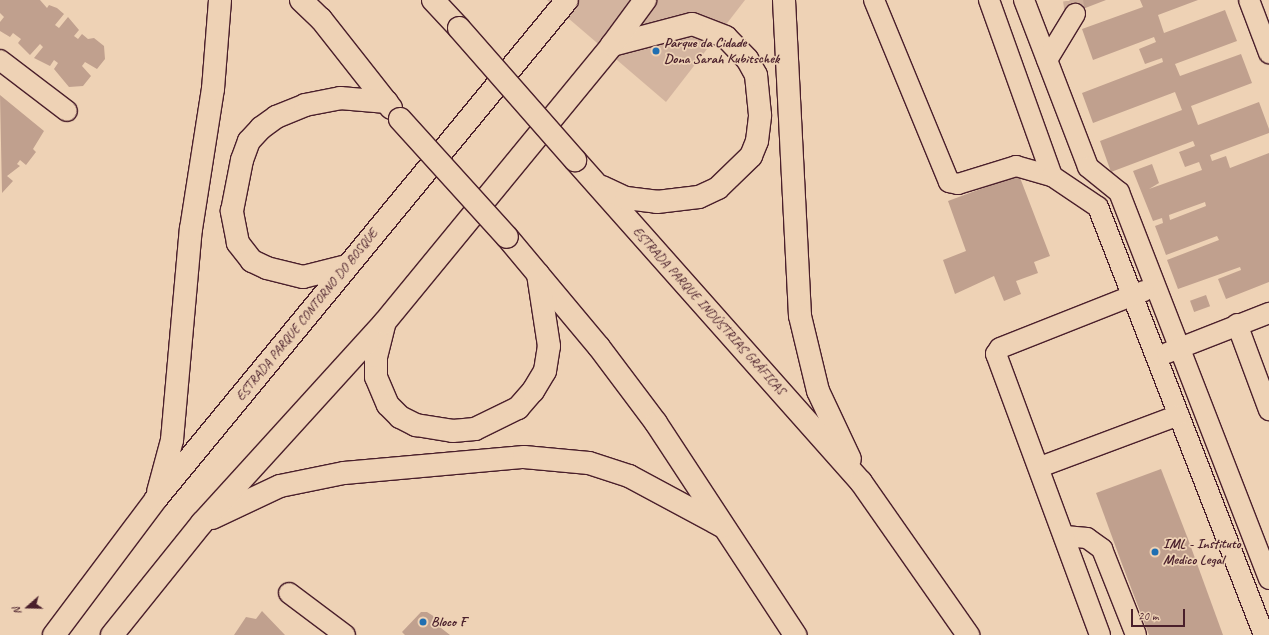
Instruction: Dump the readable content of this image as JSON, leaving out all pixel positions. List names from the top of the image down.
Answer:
{
  "streets": {
    "main road": ["ESTRADA PARQUE INDÚSTRIAS GRÁFICAS", "ESTRADA PARQUE CONTORNO DO BOSQUE"]
  },
  "places": ["Parque da Cidade Dona Sarah Kubitschek", "IML - Instituto Medico Legal", "Bloco F"],
  "scale_bar": "20 m",
  "north": "left"
}
